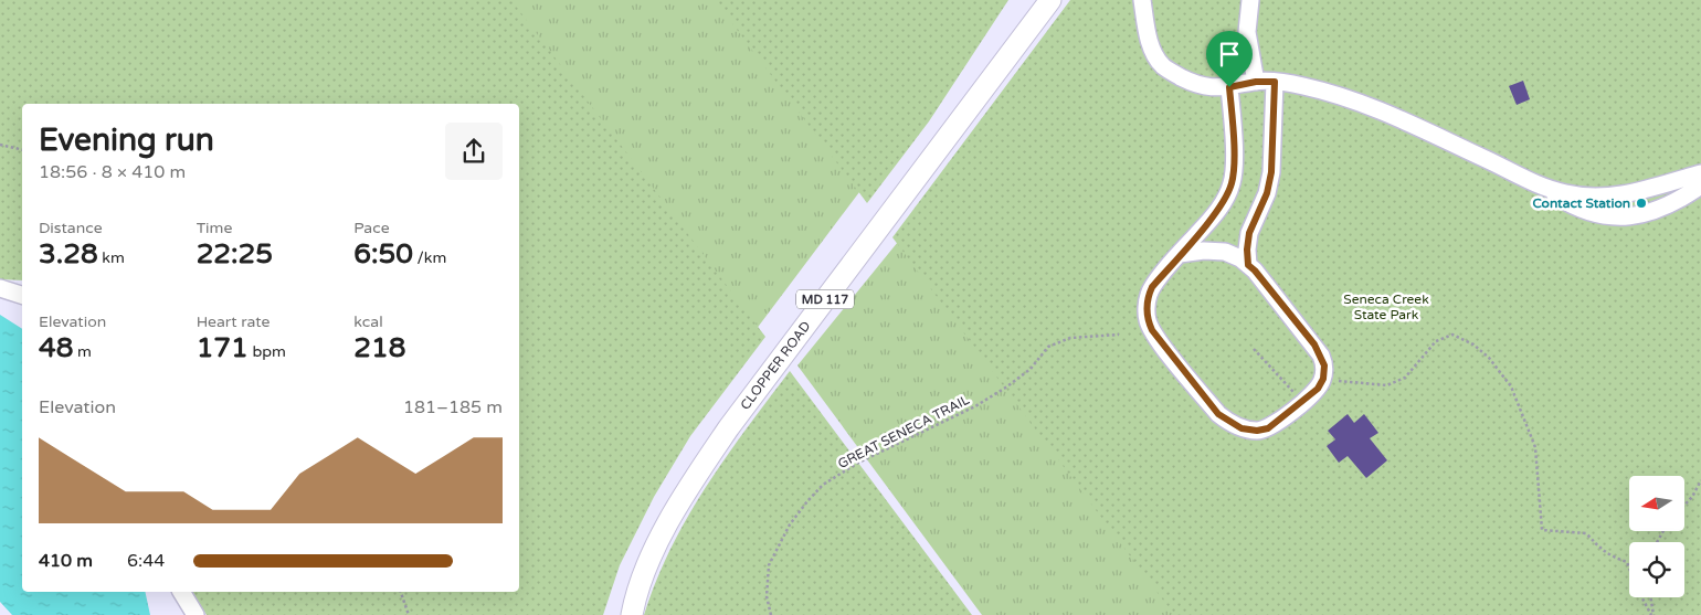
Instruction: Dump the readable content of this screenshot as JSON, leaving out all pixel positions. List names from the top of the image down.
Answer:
{
  "streets": {
    "main road": ["MD 117", "CLOPPER ROAD"],
    "path": ["GREAT SENECA TRAIL"]
  },
  "parks": ["Seneca Creek State Park"],
  "places": ["Contact Station"],
  "north": "left",
  "page": {
    "heading": ["Evening run", "18:56 · 8 × 410 m"],
    "stats": [
      ["Distance", "3.28 km"],
      ["Time", "22:25"],
      ["Pace", "6:50 /km"],
      ["Elevation", "48 m"],
      ["Heart rate", "171 bpm"],
      ["kcal", "218"]
    ],
    "chart": ["Elevation", "181–185 m"],
    "list": [
      {
        "name": "410 m",
        "note": "6:44"
      }
    ]
  }
}
